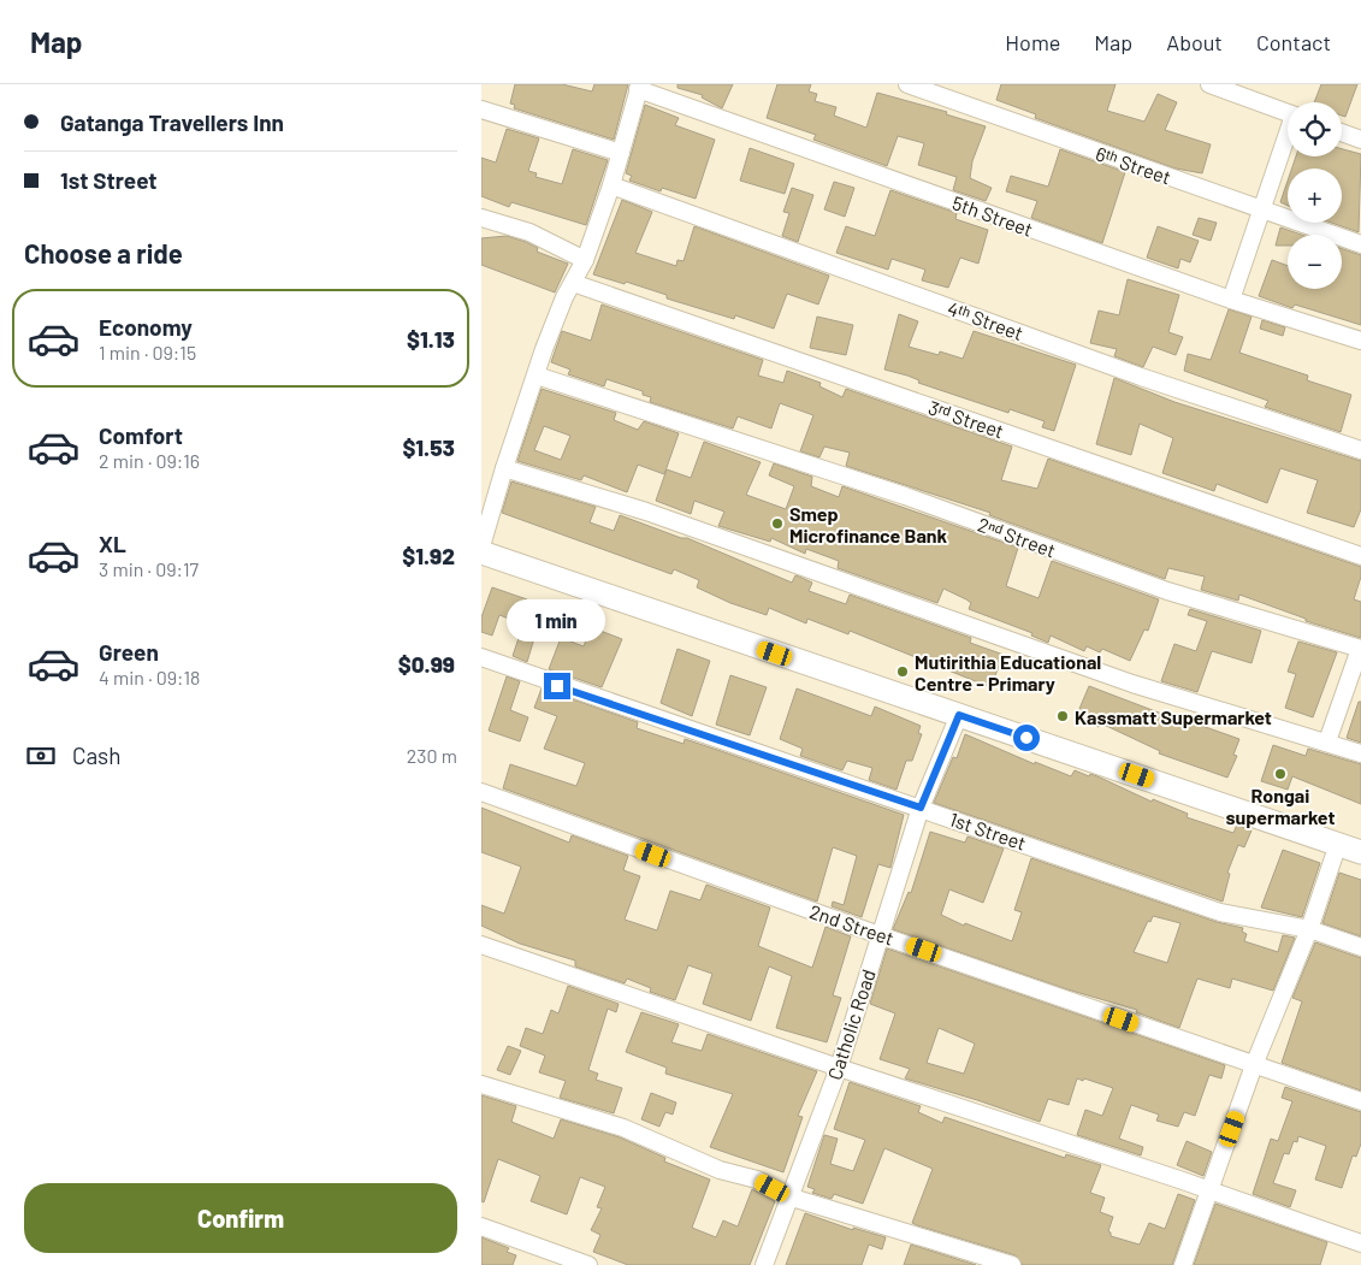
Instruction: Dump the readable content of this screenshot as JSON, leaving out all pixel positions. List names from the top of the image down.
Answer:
{
  "streets": {
    "street": [
      "6ᵗʰ Street",
      "5th Street",
      "4ᵗʰ Street",
      "3ʳᵈ Street",
      "2ⁿᵈ Street",
      "1st Street",
      "2nd Street",
      "Catholic Road"
    ]
  },
  "crossings": [
    ["1st Street", "Catholic Road"],
    ["2nd Street", "Catholic Road"]
  ],
  "places": [
    "Smep Microfinance Bank",
    "Mutirithia Educational Centre - Primary",
    "Kassmatt Supermarket",
    "Rongai supermarket"
  ],
  "page": {
    "header": "Map",
    "nav": [
      "Home",
      "Map",
      "About",
      "Contact"
    ],
    "banner": ["Gatanga Travellers Inn", "1st Street"],
    "map_buttons": ["+", "−"],
    "heading": "Choose a ride",
    "list": [
      {
        "name": "Economy",
        "note": "1 min · 09:15",
        "value": "$1.13"
      },
      {
        "name": "Comfort",
        "note": "2 min · 09:16",
        "value": "$1.53"
      },
      {
        "name": "XL",
        "note": "3 min · 09:17",
        "value": "$1.92"
      },
      {
        "name": "Green",
        "note": "4 min · 09:18",
        "value": "$0.99"
      }
    ],
    "bubble": "1 min",
    "pay": ["Cash", "230 m"],
    "buttons": "Confirm"
  }
}
